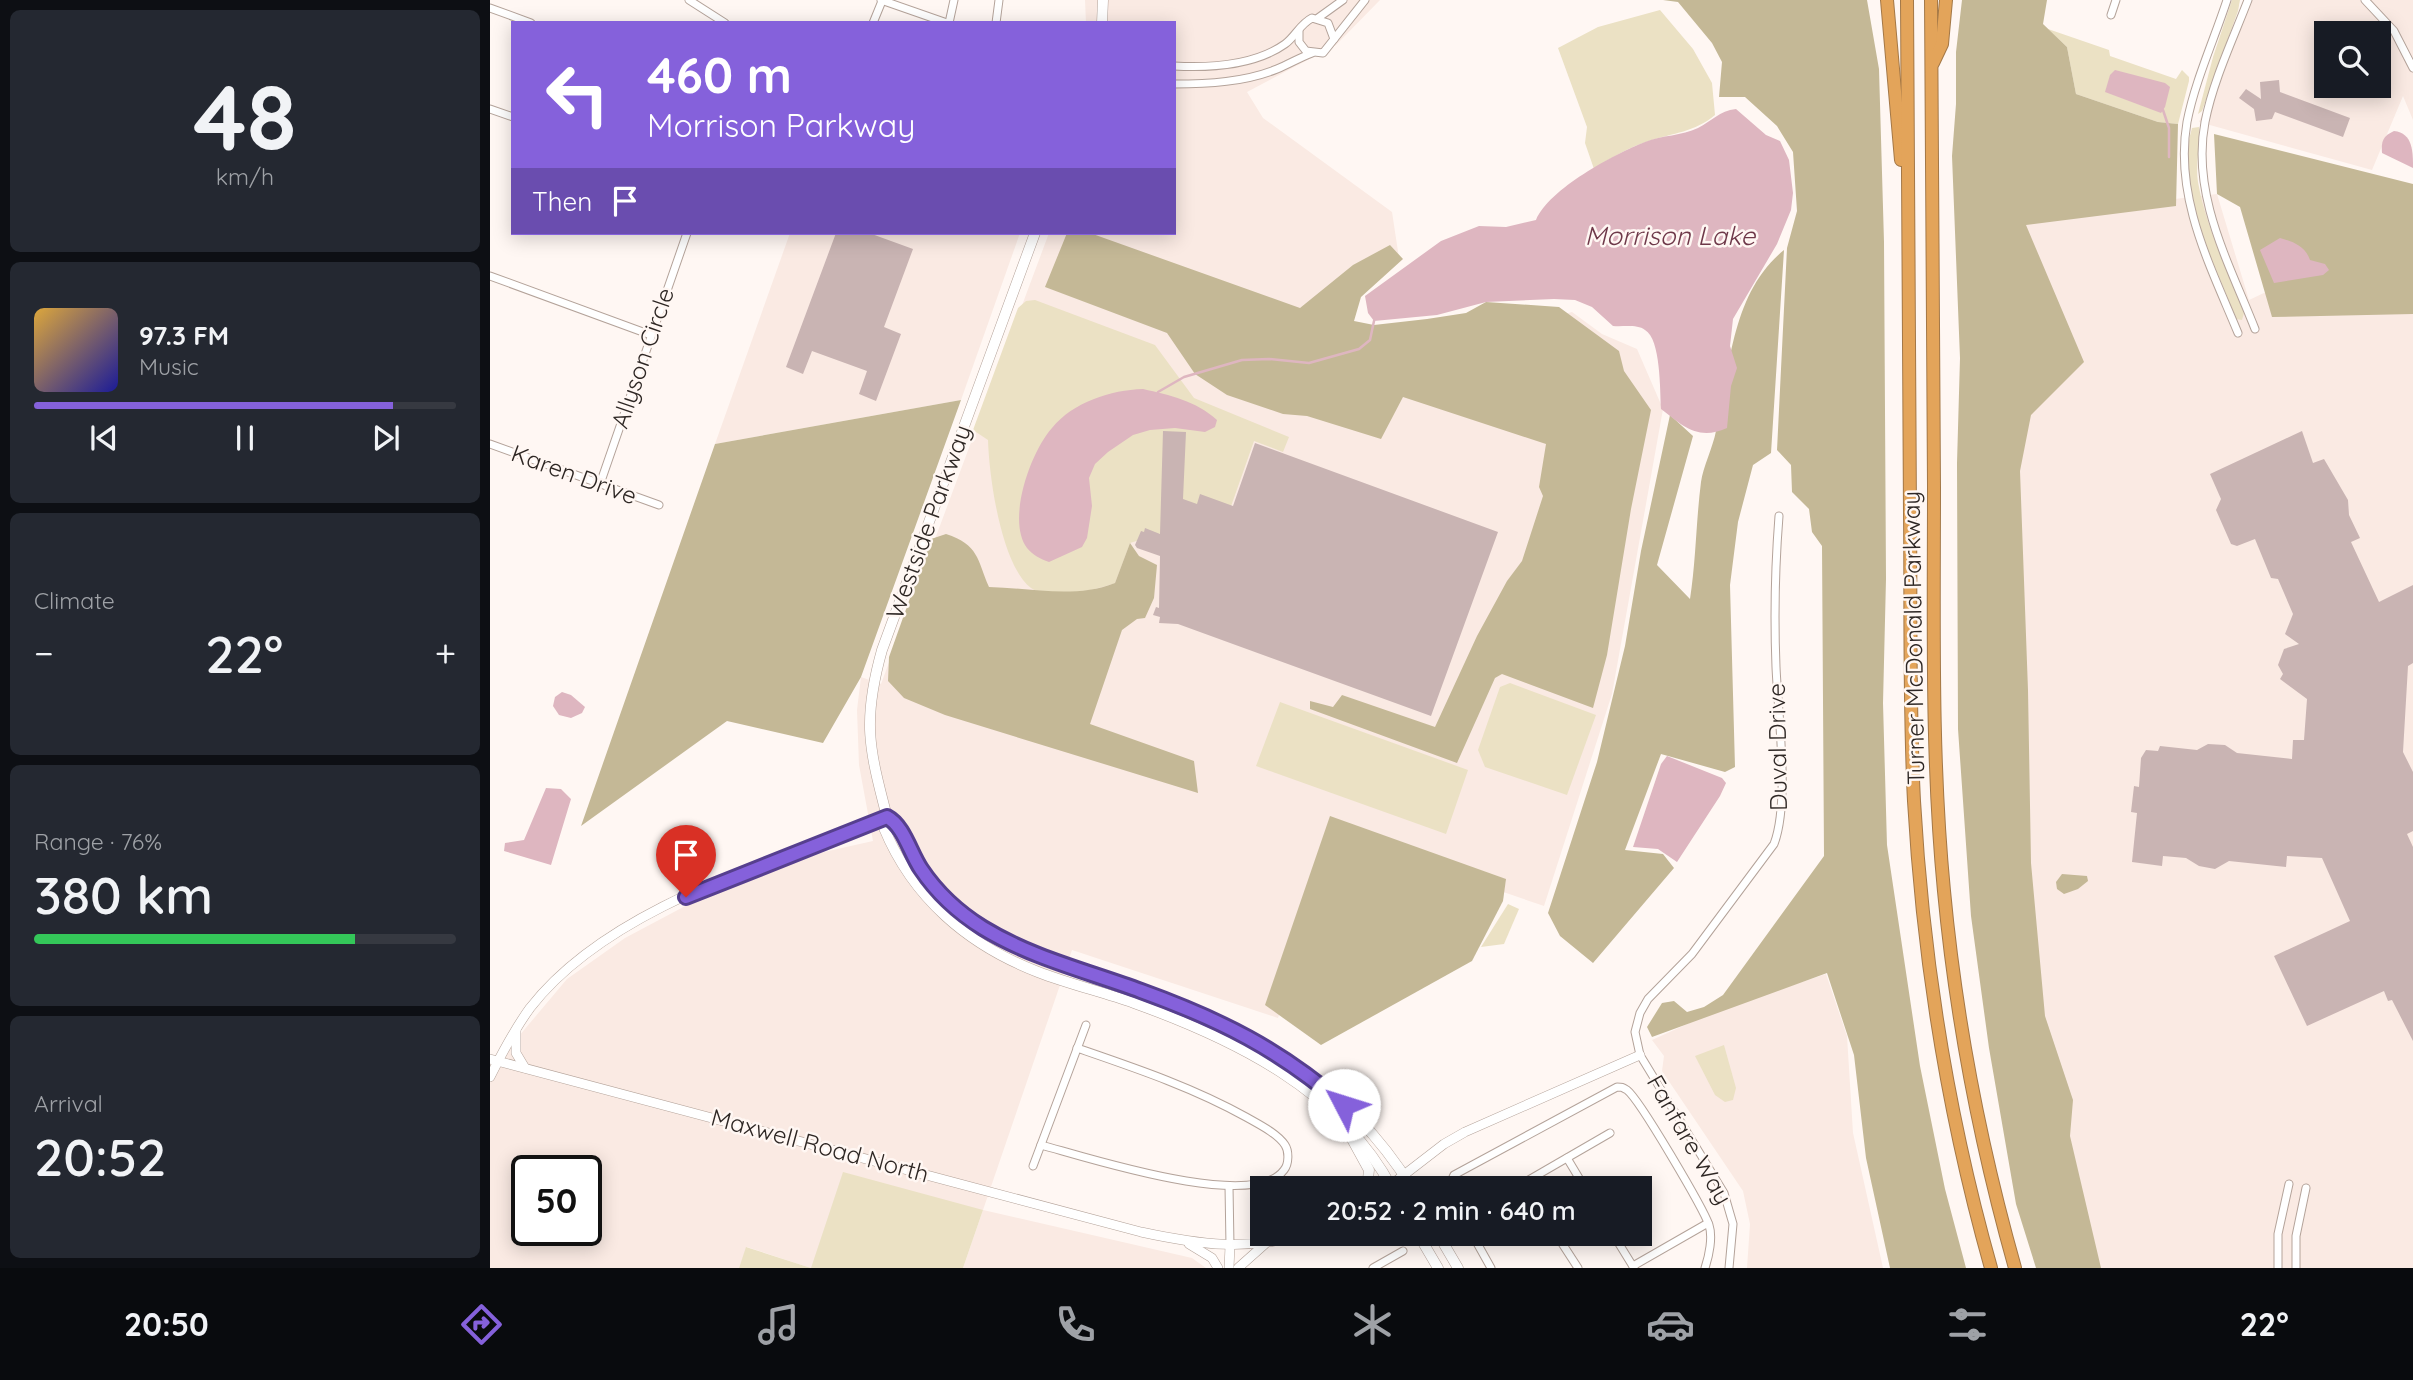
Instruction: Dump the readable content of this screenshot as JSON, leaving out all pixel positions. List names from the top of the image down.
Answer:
{
  "streets": {
    "highway": ["Turner McDonald Parkway"],
    "main road": ["Westside Parkway"],
    "street": [
      "Allyson Circle",
      "Karen Drive",
      "Duval Drive",
      "Fanfare Way",
      "Maxwell Road North"
    ]
  },
  "crossings": [
    ["Allyson Circle", "Karen Drive"],
    ["Duval Drive", "Fanfare Way"]
  ],
  "water": ["Morrison Lake"],
  "page": {
    "tile": [
      ["48", "km/h"],
      "Climate",
      ["Range · 76%", "380 km"],
      ["Arrival", "20:52"]
    ],
    "turn": ["460 m", "Morrison Parkway"],
    "then": "Then",
    "song": ["97.3 FM", "Music"],
    "heat": ["−", "22°", "+"],
    "limit": "50",
    "trip": "20:52 · 2 min · 640 m",
    "tabs": ["20:50", "22°"]
  }
}
